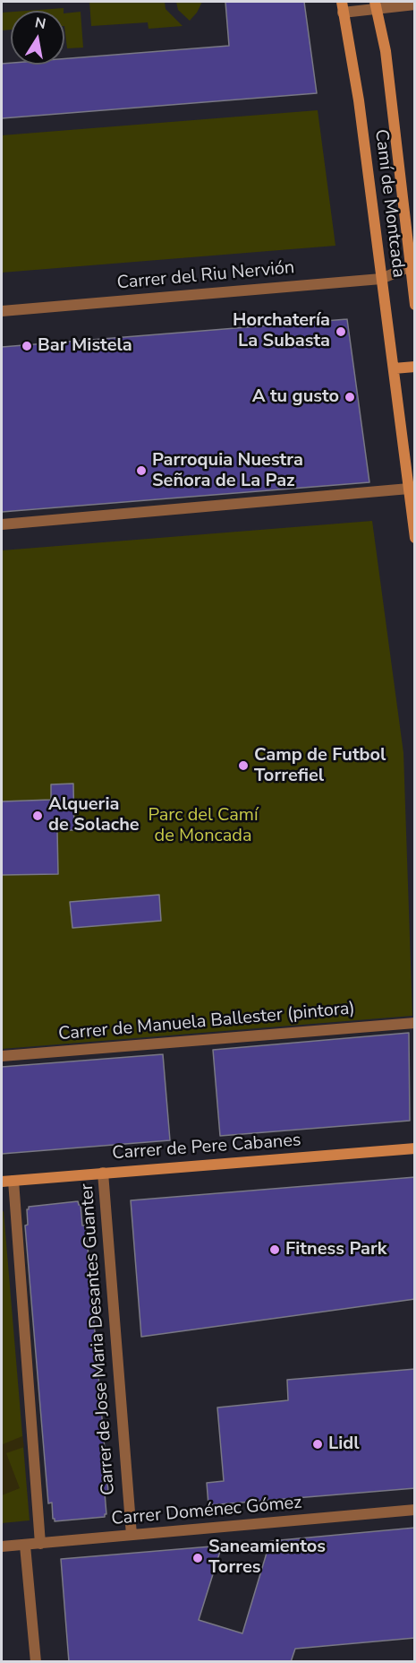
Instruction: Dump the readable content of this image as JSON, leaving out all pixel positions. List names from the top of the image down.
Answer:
{
  "streets": {
    "street": [
      "Camí de Montcada",
      "Carrer del Riu Nervión",
      "Carrer de Manuela Ballester (pintora)",
      "Carrer de Pere Cabanes",
      "Carrer de Jose Maria Desantes Guanter",
      "Carrer Doménec Gómez"
    ]
  },
  "crossings": [
    ["Camí de Montcada", "Carrer del Riu Nervión"],
    ["Carrer de Pere Cabanes", "Carrer de Jose Maria Desantes Guanter"],
    ["Carrer de Jose Maria Desantes Guanter", "Carrer Doménec Gómez"]
  ],
  "parks": ["Parc del Camí de Moncada"],
  "places": [
    "Horchatería La Subasta",
    "Bar Mistela",
    "A tu gusto",
    "Parroquia Nuestra Señora de La Paz",
    "Camp de Futbol Torrefiel",
    "Alqueria de Solache",
    "Fitness Park",
    "Lidl",
    "Saneamientos Torres"
  ],
  "north": "top"
}
